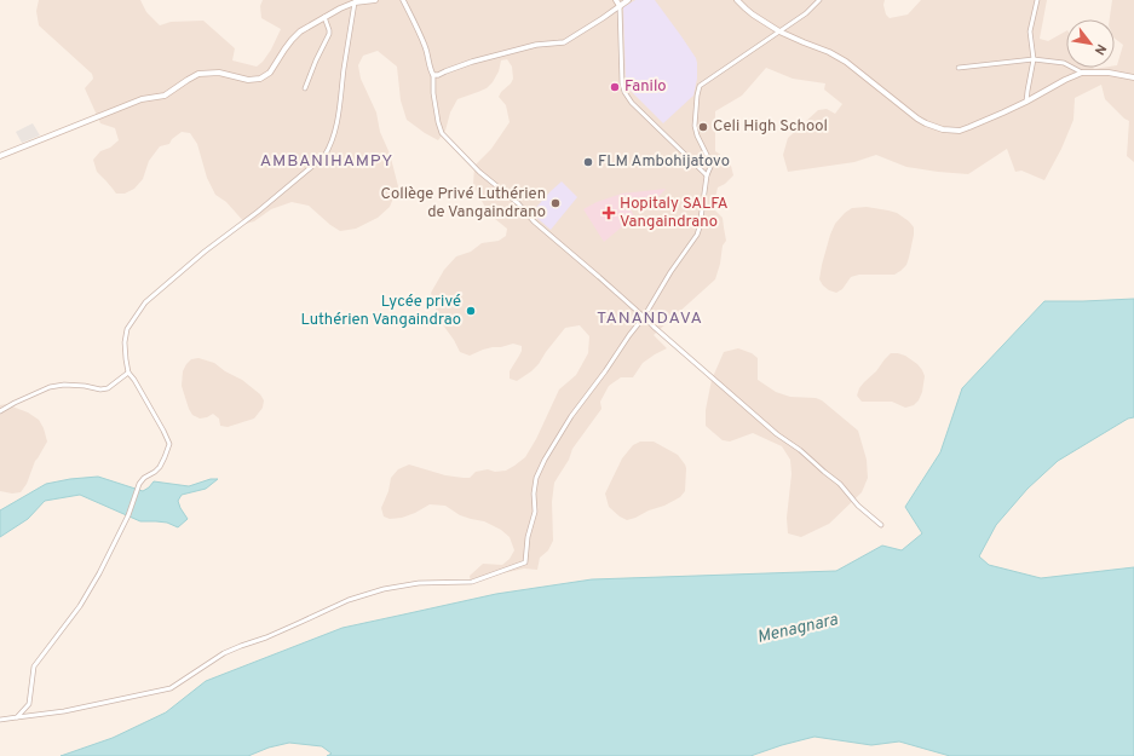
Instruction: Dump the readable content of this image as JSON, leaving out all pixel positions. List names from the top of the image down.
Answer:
{
  "districts": ["AMBANIHAMPY", "TANANDAVA"],
  "water": ["Menagnara"],
  "places": {
    "other": [
      "Fanilo",
      "Celi High School",
      "FLM Ambohijatovo",
      "Collège Privé Luthérien de Vangaindrano",
      "Lycée privé Luthérien Vangaindrao"
    ],
    "health": ["Hopitaly SALFA Vangaindrano"]
  },
  "north": "bottom right"
}
